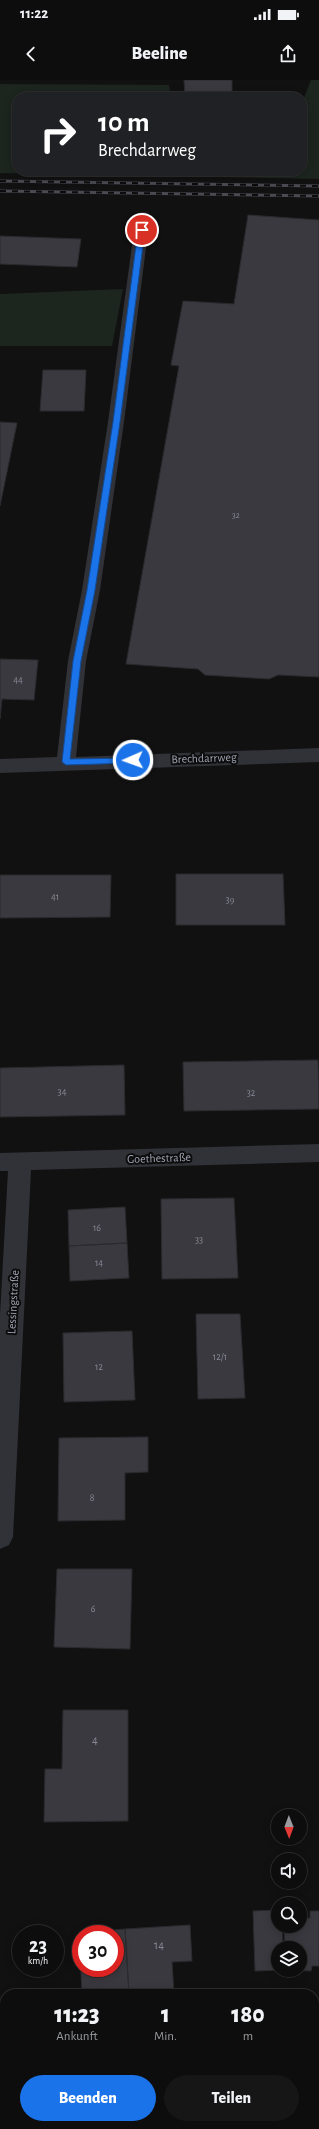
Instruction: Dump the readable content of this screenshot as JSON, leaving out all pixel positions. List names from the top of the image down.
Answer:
{
  "streets": {
    "street": ["Brechdarrweg", "Goethestraße", "Lessingstraße"]
  },
  "crossings": [
    ["Goethestraße", "Lessingstraße"]
  ],
  "house_numbers": [
    "32",
    "44",
    "41",
    "39",
    "34",
    "32",
    "16",
    "33",
    "14",
    "12/1",
    "12",
    "8",
    "6",
    "4",
    "14"
  ],
  "north": "bottom",
  "page": {
    "status": "11:22",
    "header": "Beeline",
    "turn": ["10 m", "Brechdarrweg"],
    "speed": "23 km/h",
    "limit": "30",
    "eta": [
      "11:23",
      "Ankunft",
      "1",
      "Min.",
      "180",
      "m"
    ],
    "buttons": ["Beenden", "Teilen"]
  }
}
